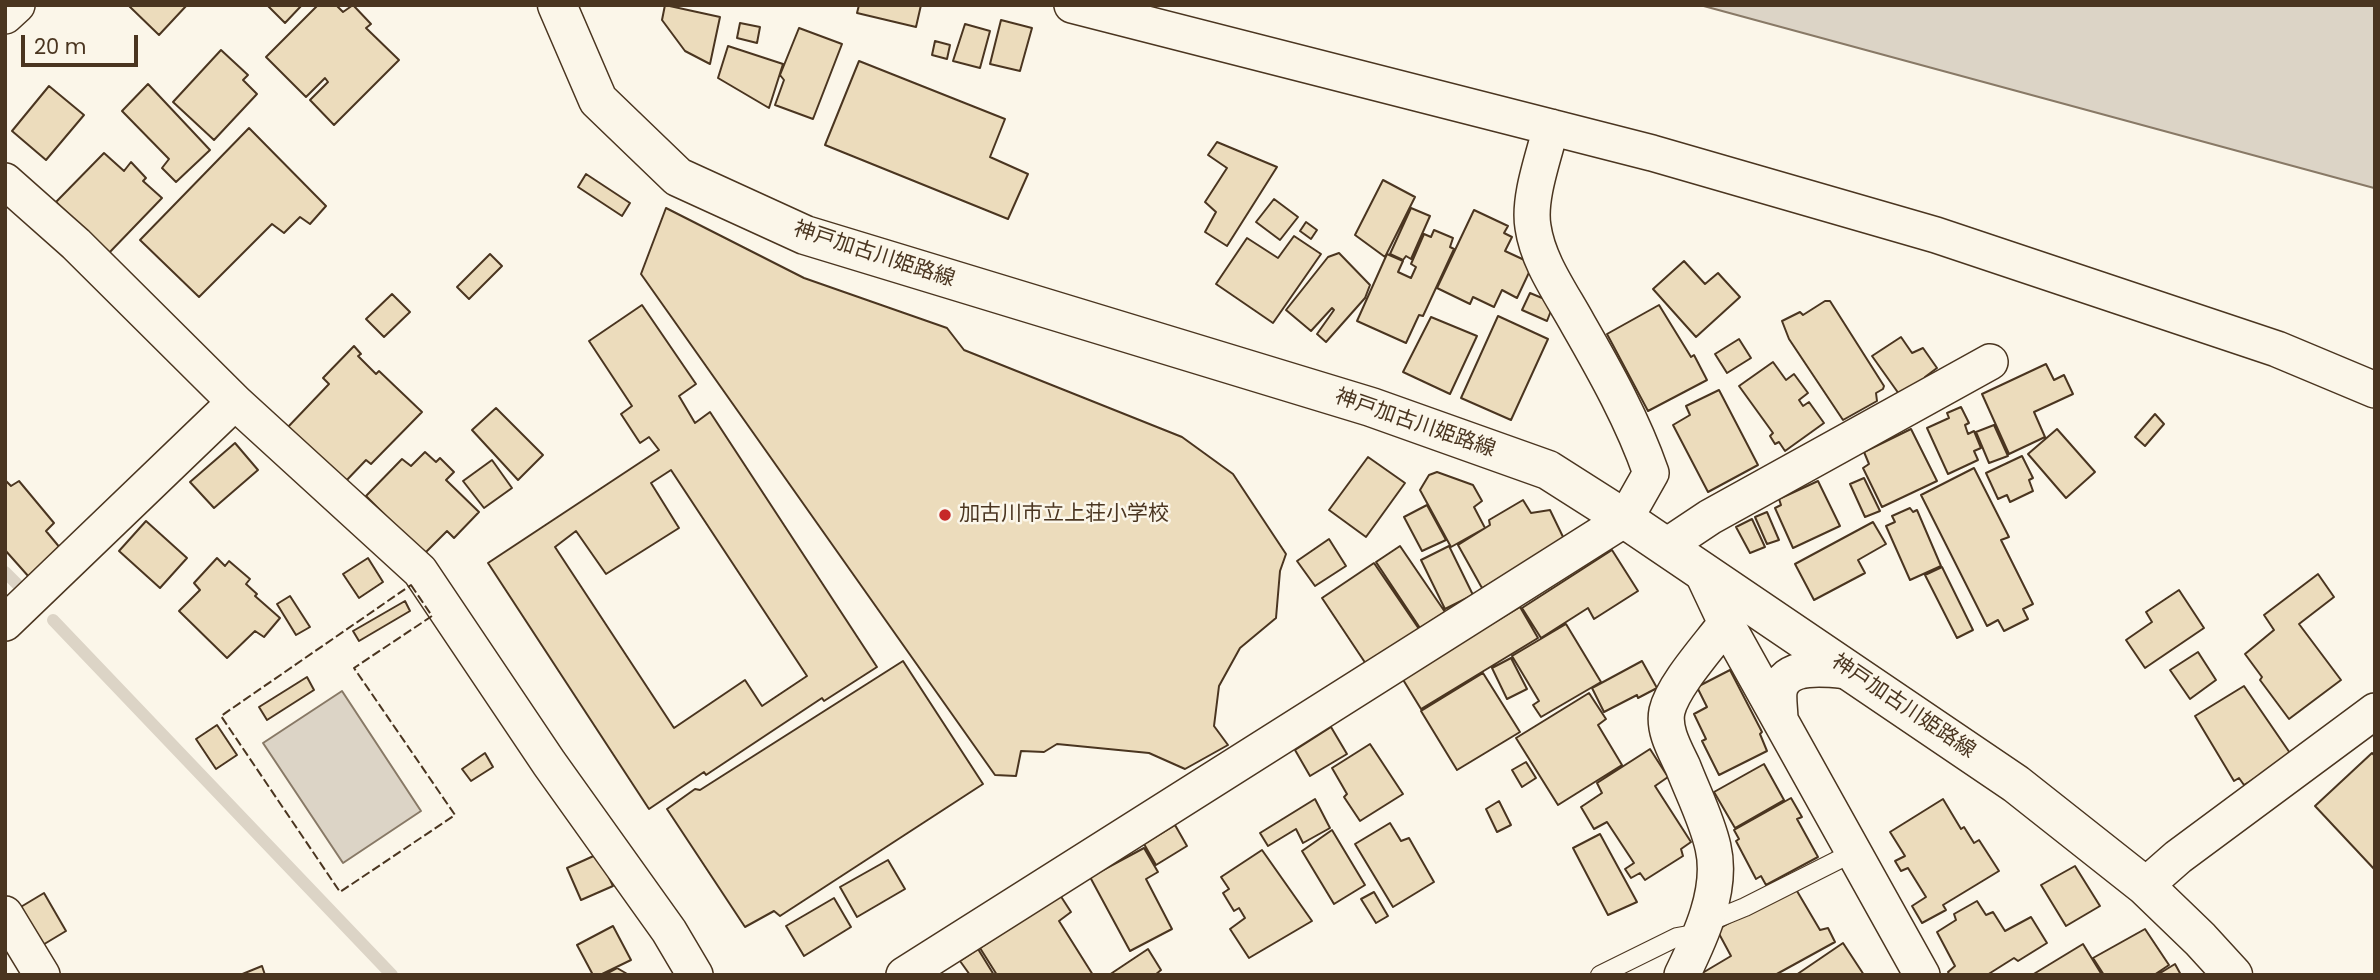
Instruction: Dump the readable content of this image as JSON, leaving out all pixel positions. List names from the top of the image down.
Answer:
{
  "streets": {
    "main road": ["神戸加古川姫路線"]
  },
  "places": ["加古川市立上荘小学校"],
  "scale_bar": "20 m"
}
